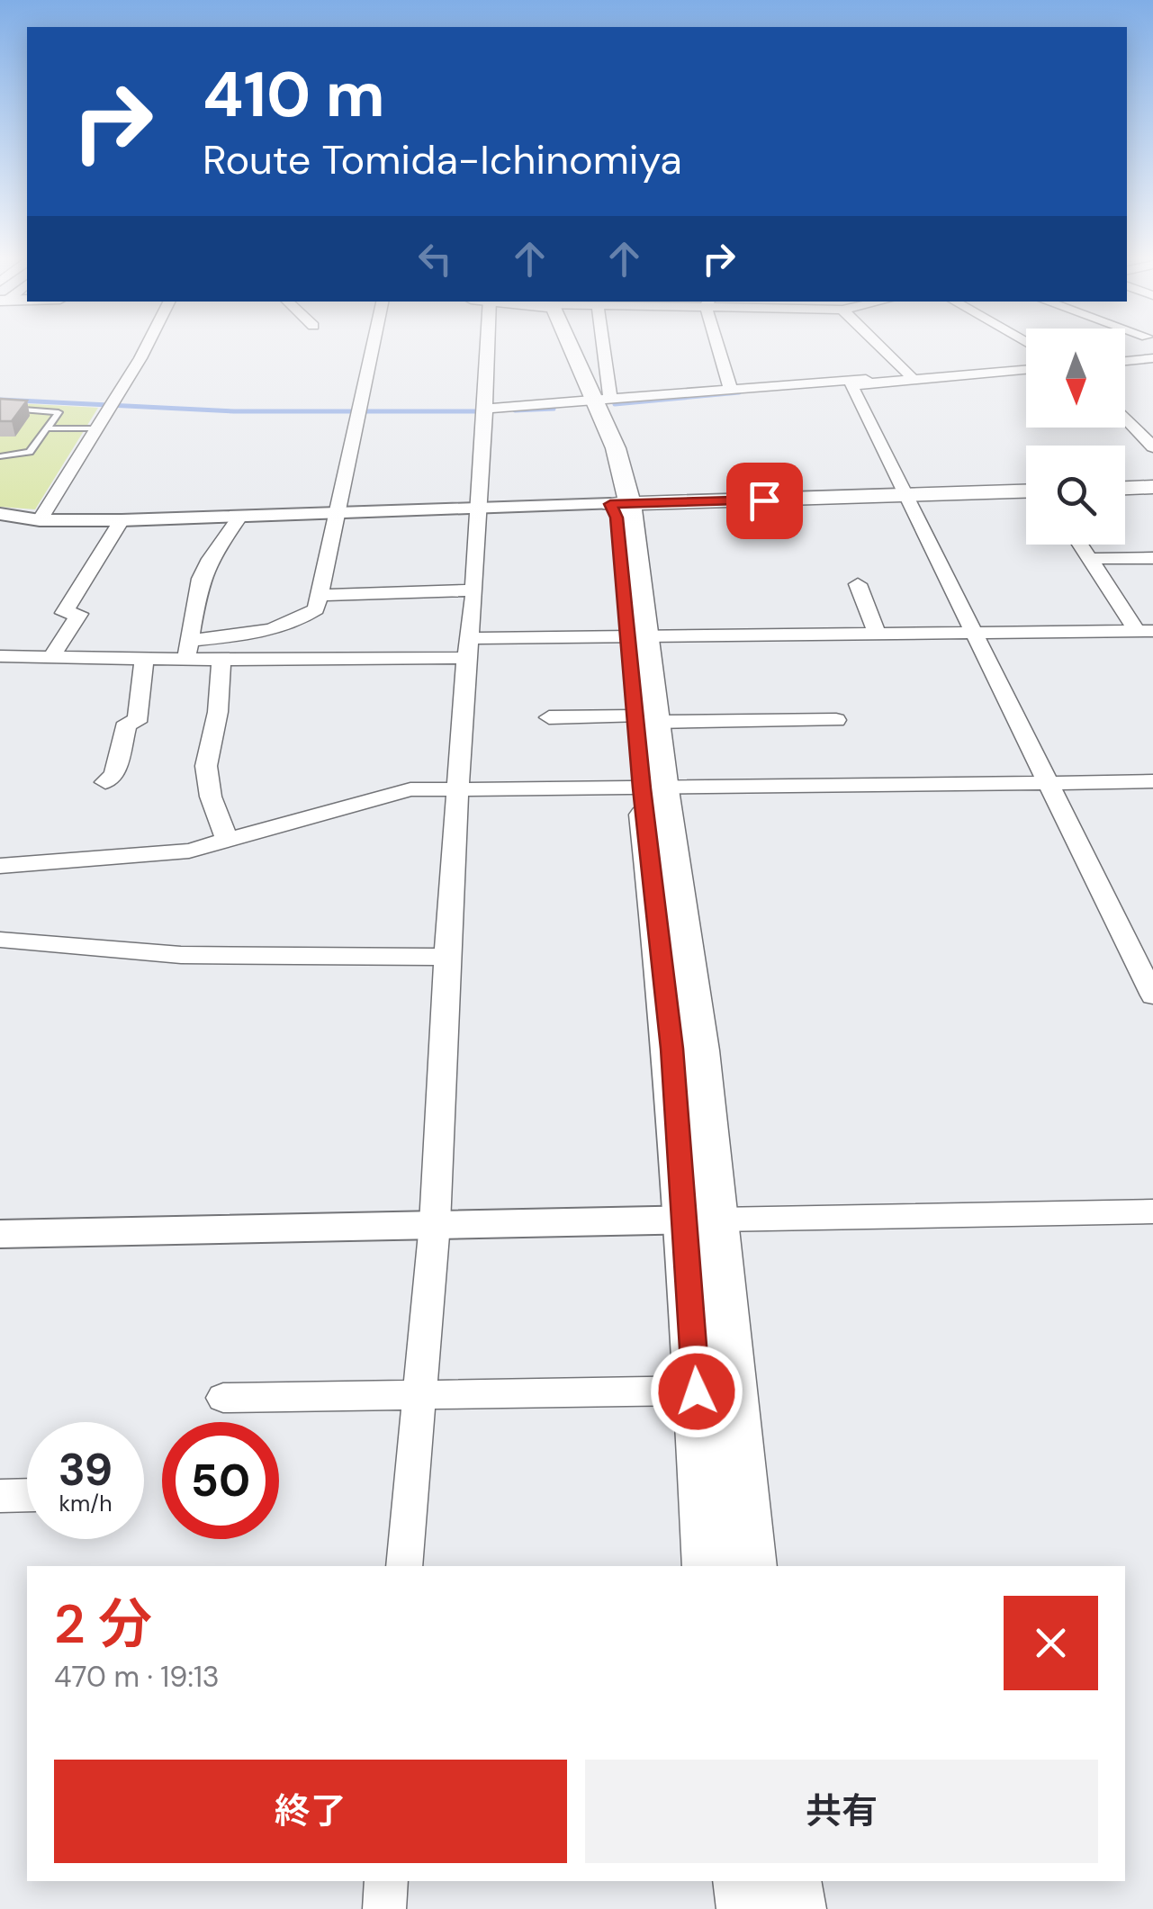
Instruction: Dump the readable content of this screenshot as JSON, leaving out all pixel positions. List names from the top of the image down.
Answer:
{
  "north": "bottom",
  "page": {
    "turn": ["410 m", "Route Tomida-Ichinomiya"],
    "speed": "39 km/h",
    "limit": "50",
    "heading": ["2 分", "470 m · 19:13"],
    "buttons": ["終了", "共有"]
  }
}
